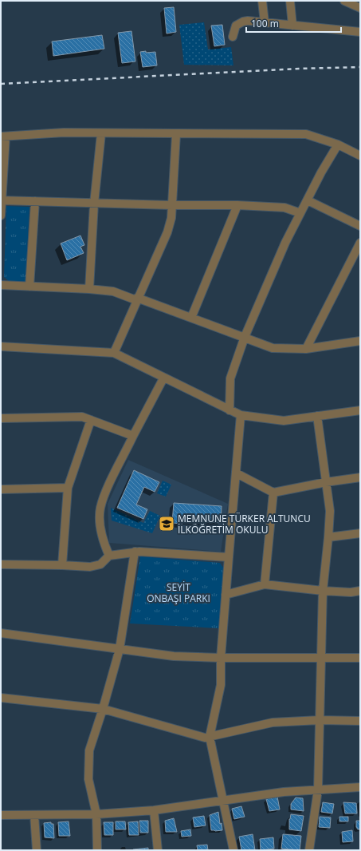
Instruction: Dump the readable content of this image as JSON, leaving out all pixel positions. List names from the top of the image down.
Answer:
{
  "parks": ["SEYİT ONBAŞI PARKI"],
  "places": {
    "school or university": ["MEMNUNE TÜRKER ALTUNCU İLKÖĞRETİM OKULU"]
  },
  "scale_bar": "100 m"
}
